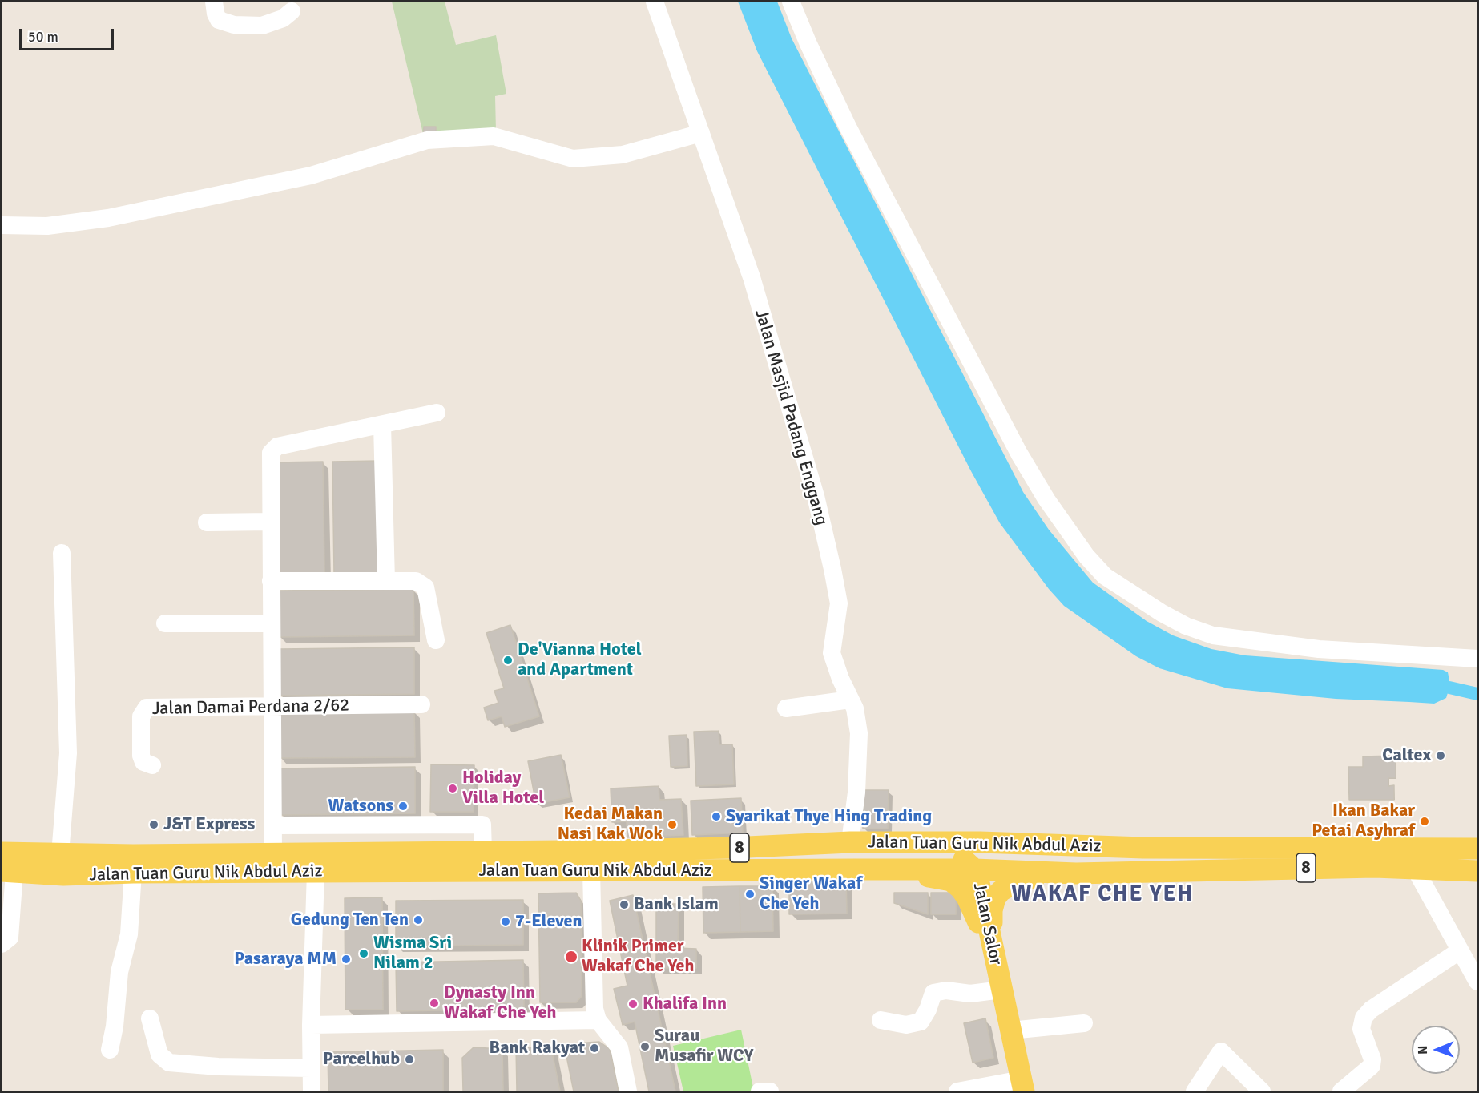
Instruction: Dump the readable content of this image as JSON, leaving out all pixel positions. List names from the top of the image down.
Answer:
{
  "streets": {
    "main road": ["Jalan Tuan Guru Nik Abdul Aziz", "8", "Jalan Salor"],
    "street": ["Jalan Masjid Padang Enggang", "Jalan Damai Perdana 2/62"]
  },
  "crossings": [
    ["Jalan Masjid Padang Enggang", "Jalan Tuan Guru Nik Abdul Aziz"],
    ["Jalan Tuan Guru Nik Abdul Aziz", "Jalan Salor"]
  ],
  "districts": ["WAKAF CHE YEH"],
  "places": [
    "De'Vianna Hotel and Apartment",
    "Caltex",
    "Holiday Villa Hotel",
    "Watsons",
    "Syarikat Thye Hing Trading",
    "Ikan Bakar Petai Asyhraf",
    "J&T Express",
    "Kedai Makan Nasi Kak Wok",
    "Singer Wakaf Che Yeh",
    "Bank Islam",
    "Gedung Ten Ten",
    "7-Eleven",
    "Wisma Sri Nilam 2",
    "Klinik Primer Wakaf Che Yeh",
    "Pasaraya MM",
    "Dynasty Inn Wakaf Che Yeh",
    "Khalifa Inn",
    "Surau Musafir WCY",
    "Bank Rakyat",
    "Parcelhub"
  ],
  "scale_bar": "50 m",
  "north": "left"
}
